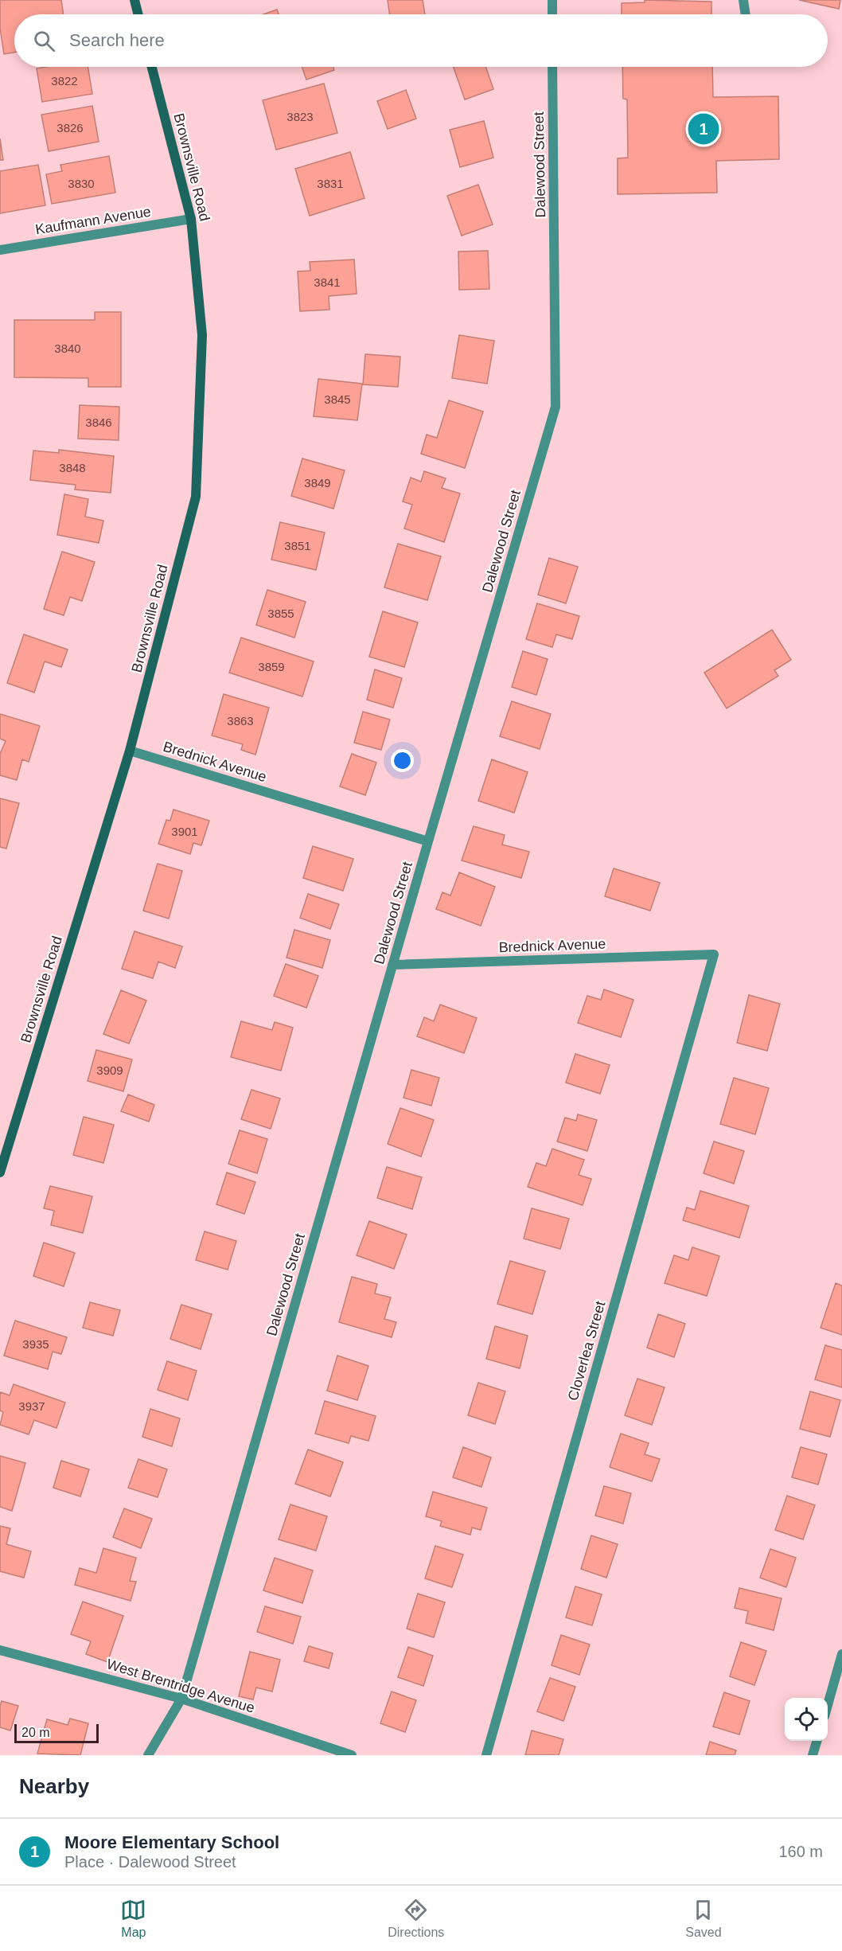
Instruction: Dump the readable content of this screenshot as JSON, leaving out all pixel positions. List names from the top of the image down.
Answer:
{
  "streets": {
    "main road": ["Brownsville Road"],
    "street": [
      "Dalewood Street",
      "Kaufmann Avenue",
      "Brednick Avenue",
      "Cloverlea Street",
      "West Brentridge Avenue"
    ]
  },
  "crossings": [
    ["Dalewood Street", "Brednick Avenue"],
    ["Dalewood Street", "West Brentridge Avenue"],
    ["Brownsville Road", "Kaufmann Avenue"],
    ["Brownsville Road", "Brednick Avenue"],
    ["Brednick Avenue", "Cloverlea Street"]
  ],
  "house_numbers": [
    "3822",
    "3823",
    "3826",
    "3830",
    "3831",
    "3841",
    "3840",
    "3845",
    "3846",
    "3848",
    "3849",
    "3851",
    "3855",
    "3859",
    "3863",
    "3901",
    "3909",
    "3935",
    "3937"
  ],
  "scale_bar": "20 m",
  "page": {
    "search": "Search here",
    "pins": "1",
    "scale": "20 m",
    "heading": "Nearby",
    "list": [
      {
        "mark": "1",
        "name": "Moore Elementary School",
        "note": "Place · Dalewood Street",
        "value": "160 m"
      }
    ],
    "nav": ["Map", "Directions", "Saved"]
  }
}
